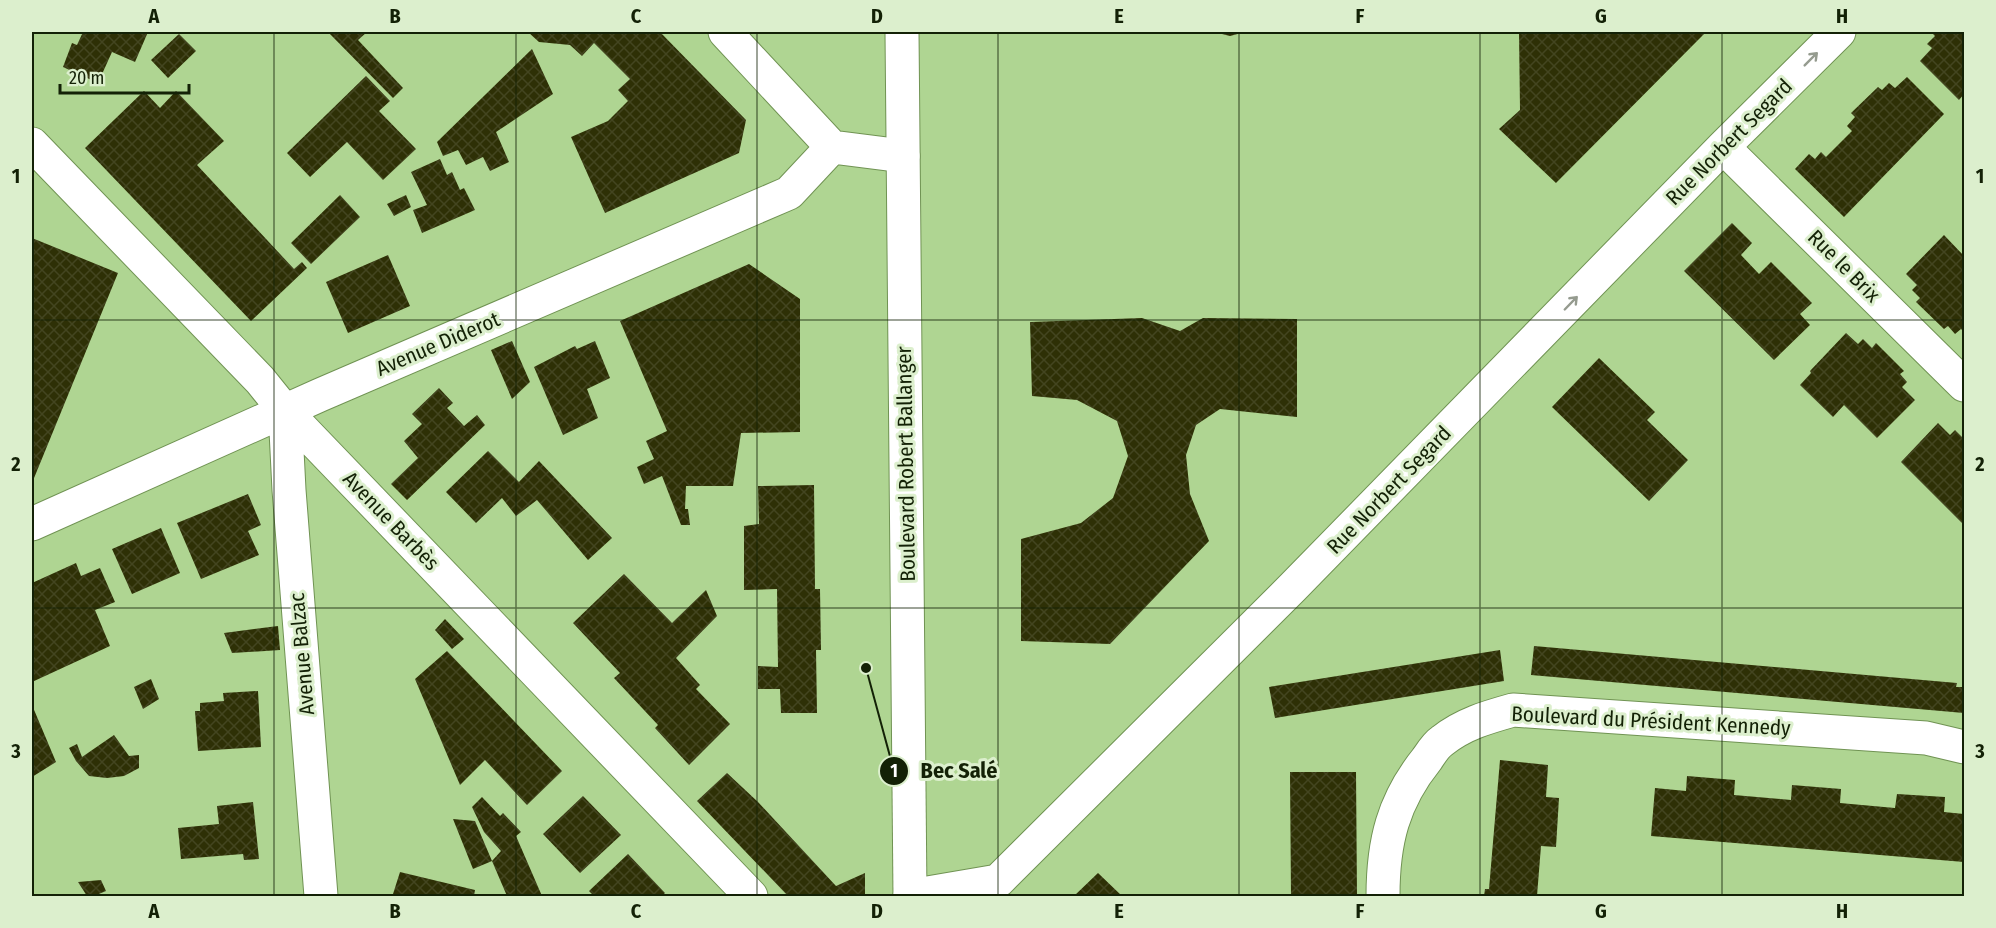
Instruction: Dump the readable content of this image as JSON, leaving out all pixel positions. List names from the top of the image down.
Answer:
{
  "streets": {
    "street": [
      "Rue Norbert Segard",
      "Rue le Brix",
      "Avenue Diderot",
      "Boulevard Robert Ballanger",
      "Avenue Barbès",
      "Avenue Balzac",
      "Boulevard du Président Kennedy"
    ]
  },
  "crossings": [
    ["Rue Norbert Segard", "Rue le Brix"],
    ["Rue Norbert Segard", "Boulevard Robert Ballanger"],
    ["Avenue Diderot", "Avenue Barbès"],
    ["Avenue Diderot", "Avenue Balzac"],
    ["Avenue Barbès", "Avenue Balzac"]
  ],
  "one_way": ["Rue Norbert Segard"],
  "places": ["Bec Salé"],
  "scale_bar": "20 m",
  "grid": {
    "columns": [
      "A",
      "B",
      "C",
      "D",
      "E",
      "F",
      "G",
      "H"
    ],
    "rows": ["1", "2", "3"]
  }
}
